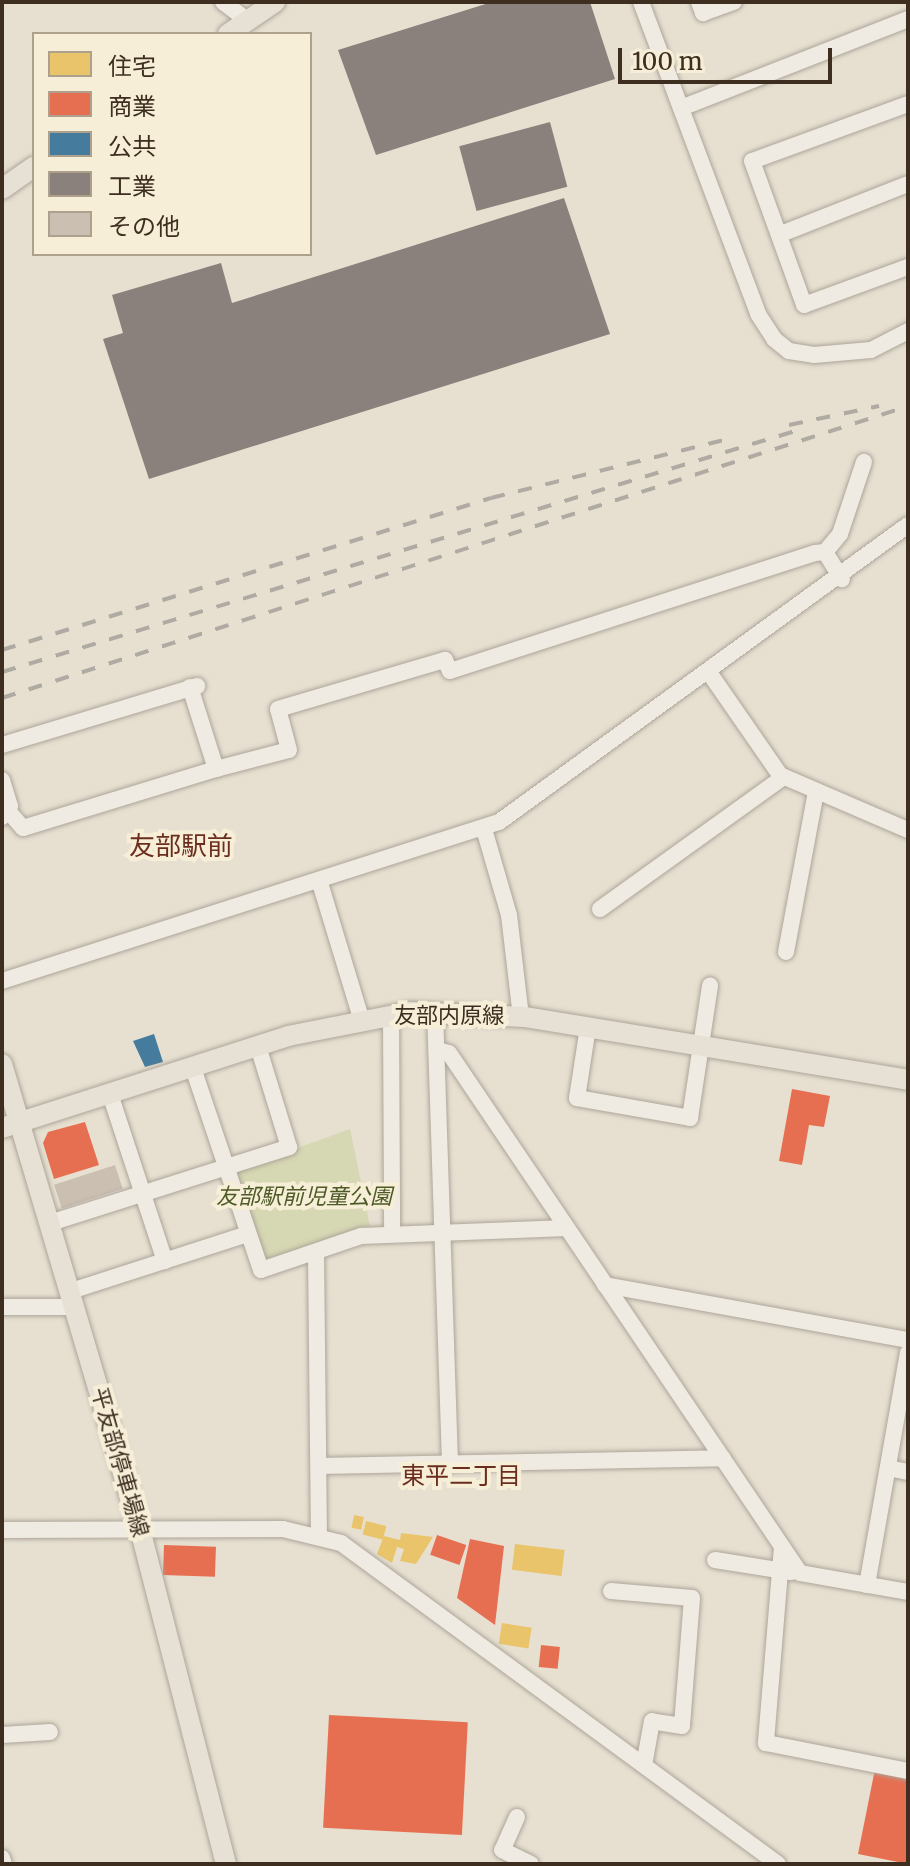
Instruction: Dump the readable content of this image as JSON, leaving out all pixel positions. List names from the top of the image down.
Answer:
{
  "streets": {
    "main road": ["友部内原線", "平友部停車場線"]
  },
  "crossings": [
    ["友部内原線", "平友部停車場線"]
  ],
  "districts": ["友部駅前", "東平二丁目"],
  "parks": ["友部駅前児童公園"],
  "legend": [
    "住宅",
    "商業",
    "公共",
    "工業",
    "その他"
  ],
  "scale_bar": "100 m"
}
